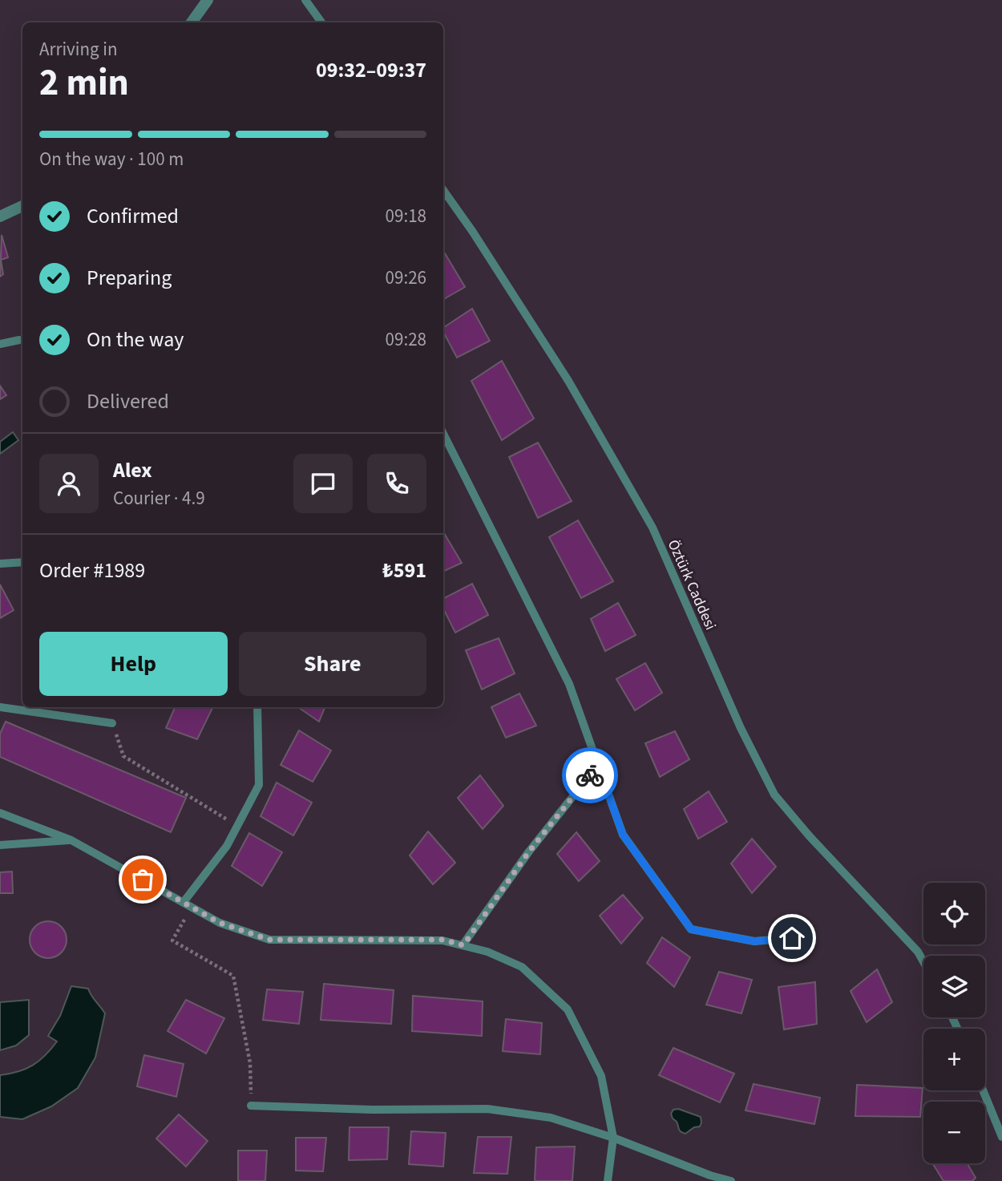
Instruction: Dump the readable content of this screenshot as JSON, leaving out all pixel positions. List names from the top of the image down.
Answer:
{
  "streets": {
    "lane": ["Öztürk Caddesi"]
  },
  "page": {
    "heading": ["2 min", "Arriving in", "09:32–09:37"],
    "panel": [
      "Alex",
      "Courier · 4.9",
      "Order #1989",
      "₺591"
    ],
    "bar": "On the way · 100 m",
    "list": [
      ["Confirmed", "09:18"],
      ["Preparing", "09:26"],
      ["On the way", "09:28"],
      "Delivered"
    ],
    "buttons": ["Help", "Share"],
    "map_buttons": ["+", "−"]
  }
}
